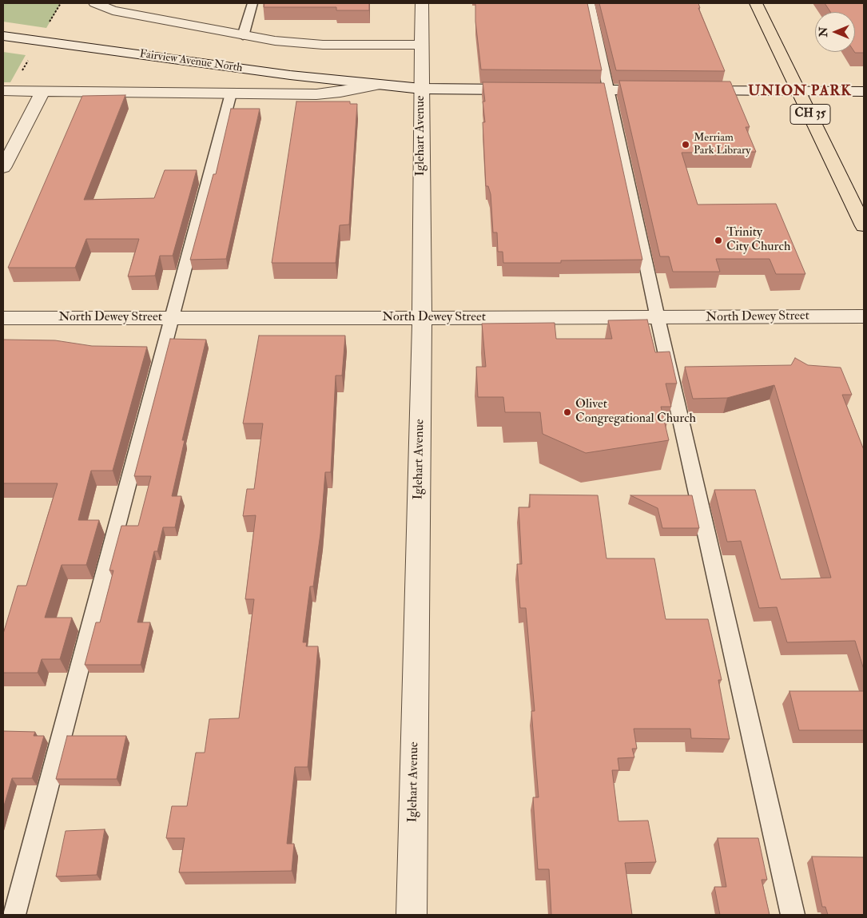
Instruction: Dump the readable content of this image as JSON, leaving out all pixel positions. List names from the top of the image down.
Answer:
{
  "streets": {
    "main road": ["CH 35"],
    "street": ["Fairview Avenue North", "Iglehart Avenue", "North Dewey Street"]
  },
  "crossings": [
    ["Fairview Avenue North", "Iglehart Avenue"],
    ["Iglehart Avenue", "North Dewey Street"]
  ],
  "districts": ["UNION PARK"],
  "places": ["Merriam Park Library", "Trinity City Church", "Olivet Congregational Church"],
  "north": "left"
}
